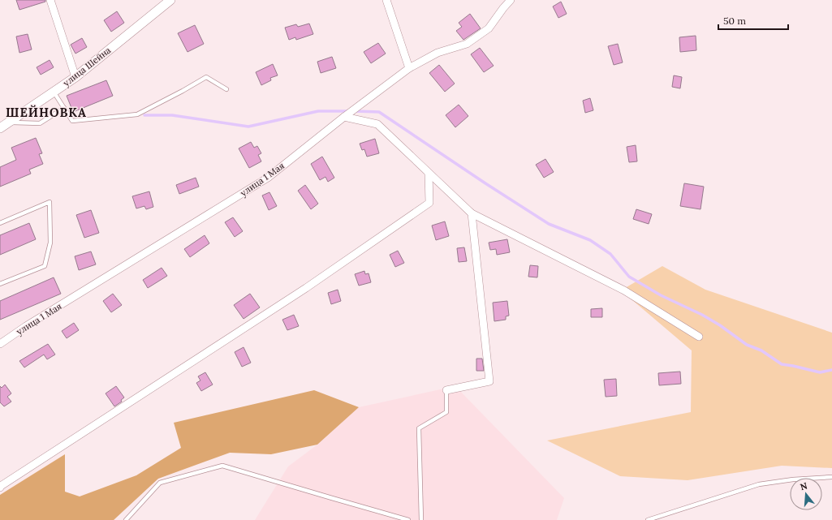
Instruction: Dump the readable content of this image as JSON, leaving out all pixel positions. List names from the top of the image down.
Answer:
{
  "streets": {
    "street": ["улица Шейна", "улица 1 Мая"]
  },
  "districts": ["ШЕЙНОВКА"],
  "scale_bar": "50 m",
  "north": "top"
}
